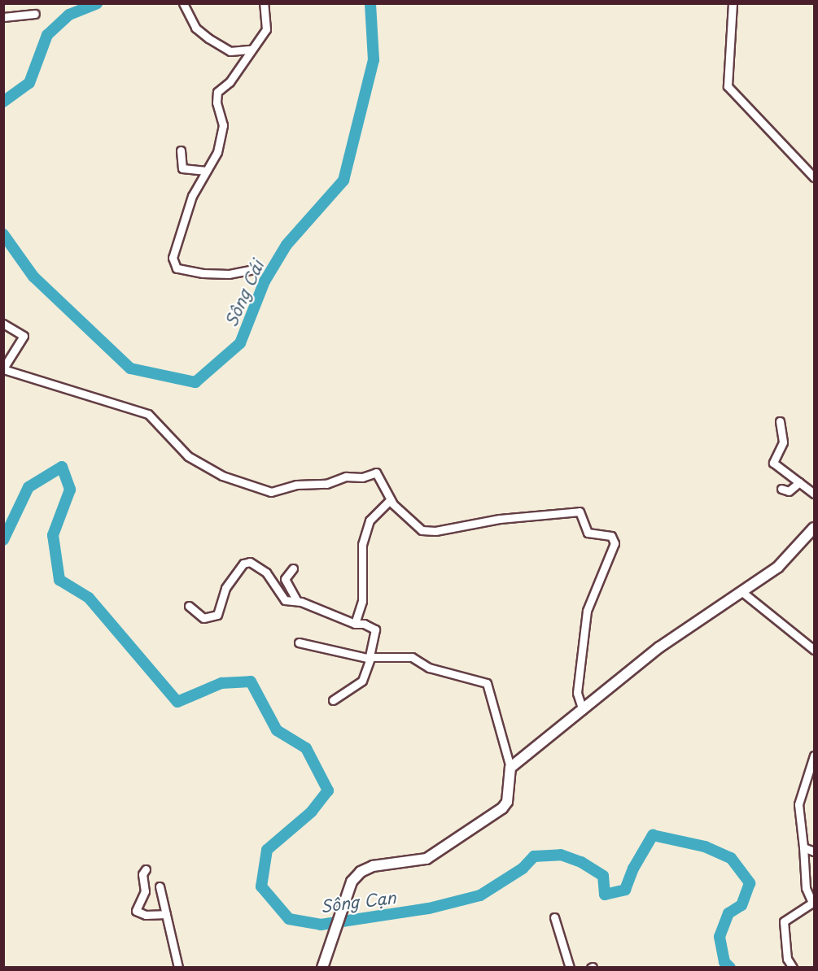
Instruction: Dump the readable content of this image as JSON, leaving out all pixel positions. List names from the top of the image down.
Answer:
{
  "water": ["Sông Cái", "Sông Cạn"]
}
